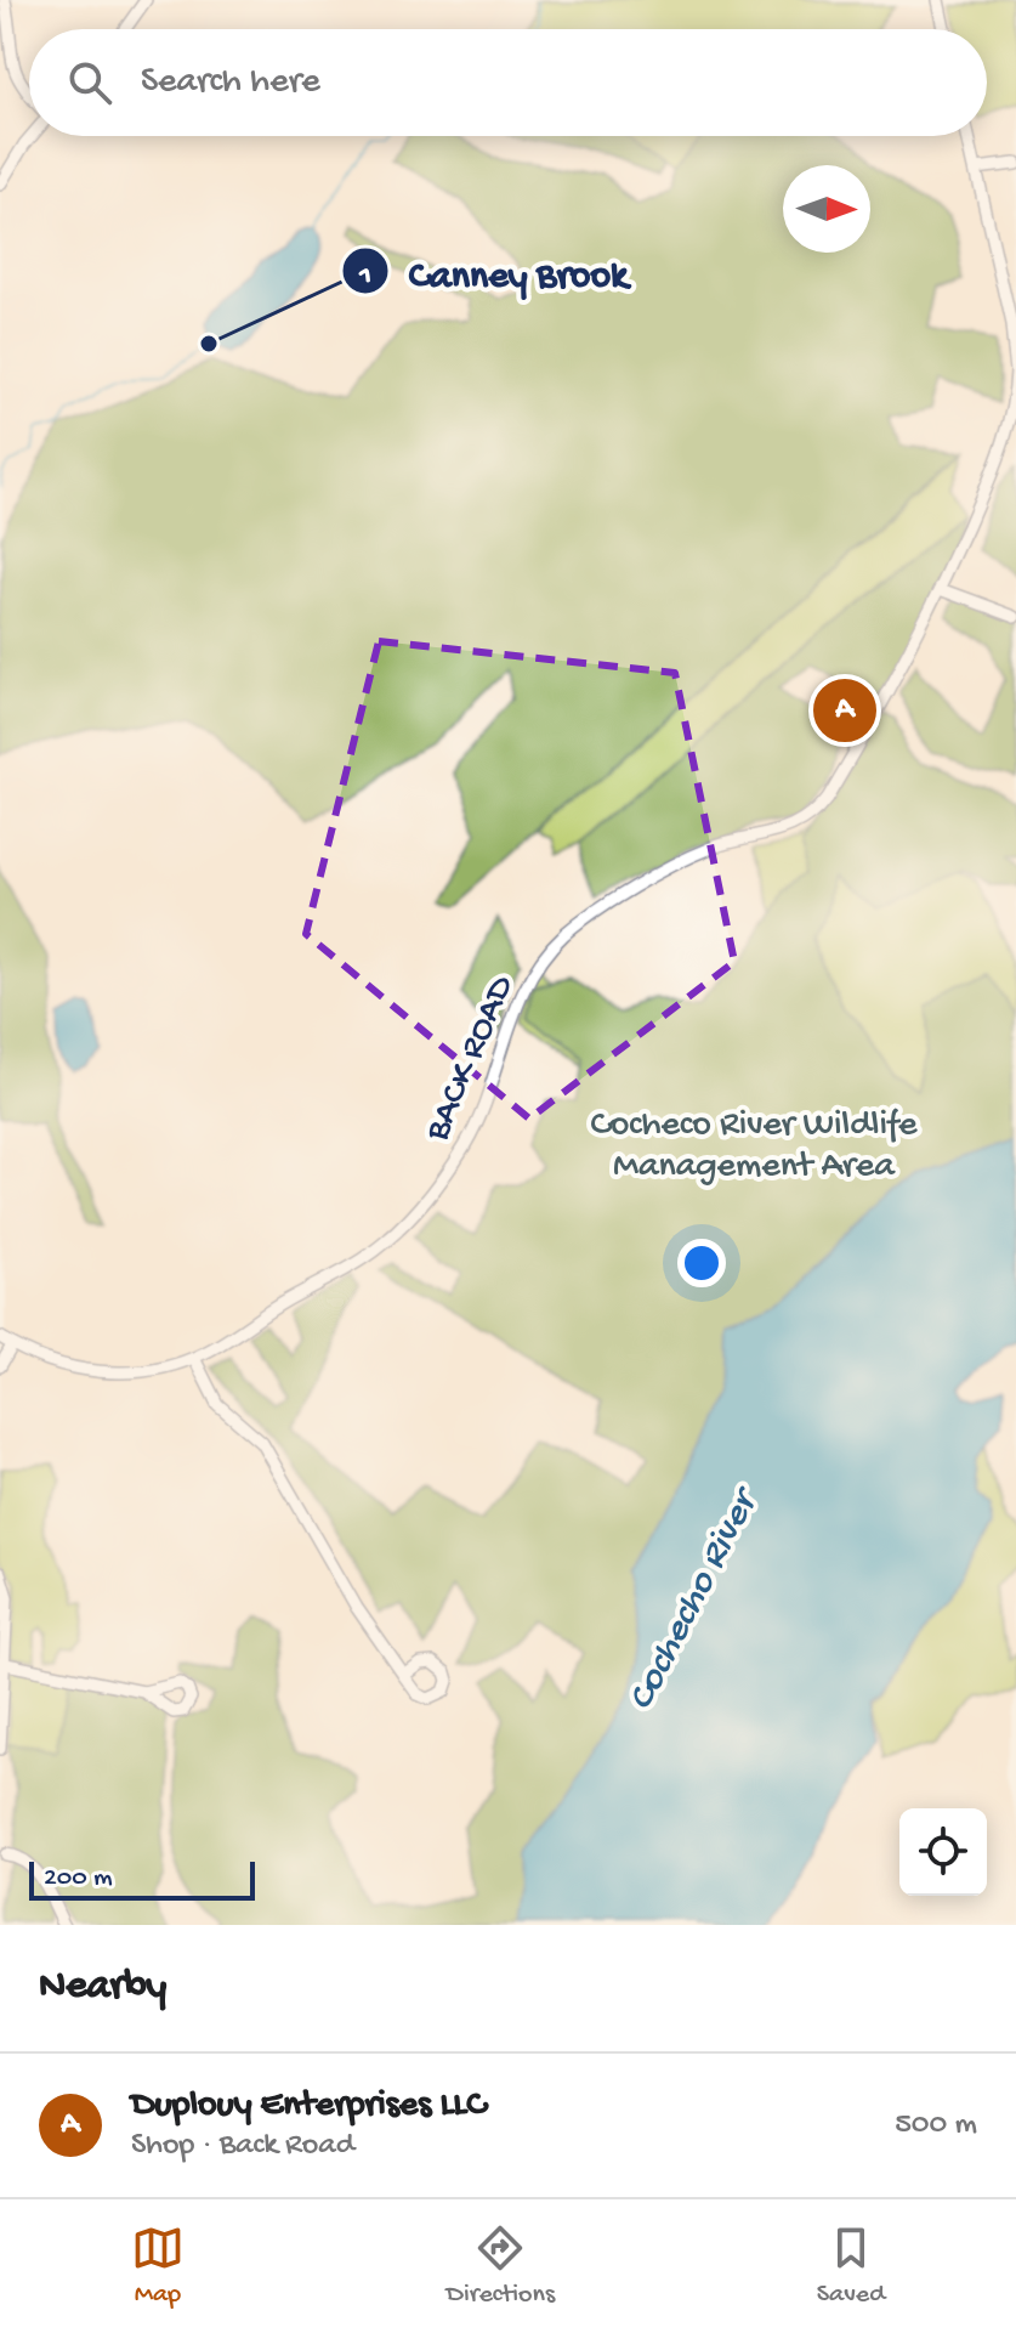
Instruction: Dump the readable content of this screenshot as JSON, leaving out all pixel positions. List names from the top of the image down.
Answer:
{
  "streets": {
    "street": ["BACK ROAD"]
  },
  "water": ["Cochecho River"],
  "parks": ["Cocheco River Wildlife Management Area"],
  "places": ["Canney Brook"],
  "scale_bar": "200 m",
  "north": "right",
  "page": {
    "search": "Search here",
    "pins": "A",
    "scale": "200 m",
    "heading": "Nearby",
    "list": [
      {
        "mark": "A",
        "name": "Duplouy Enterprises LLC",
        "note": "Shop · Back Road",
        "value": "500 m"
      }
    ],
    "nav": ["Map", "Directions", "Saved"]
  }
}
